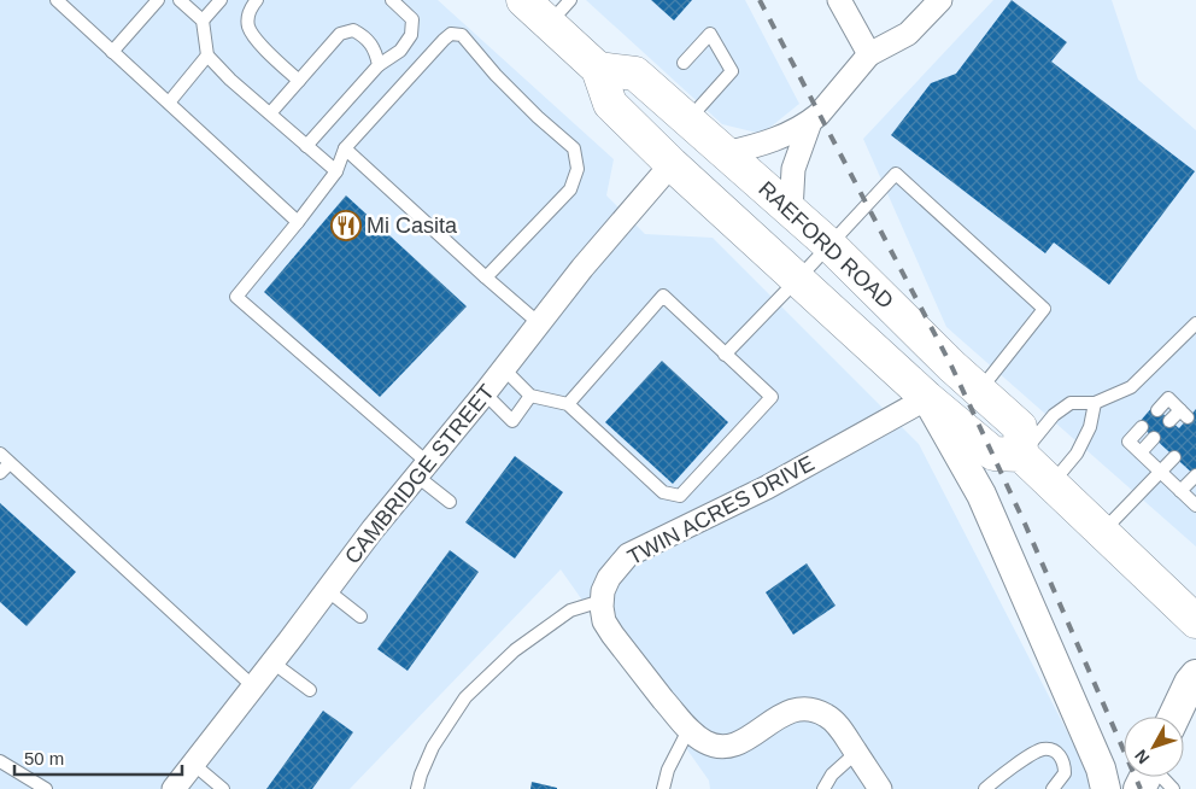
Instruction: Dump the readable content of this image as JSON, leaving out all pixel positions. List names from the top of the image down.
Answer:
{
  "streets": {
    "main road": ["RAEFORD ROAD"],
    "street": ["CAMBRIDGE STREET", "TWIN ACRES DRIVE"]
  },
  "crossings": [
    ["RAEFORD ROAD", "CAMBRIDGE STREET"],
    ["RAEFORD ROAD", "TWIN ACRES DRIVE"]
  ],
  "places": {
    "restaurant": ["Mi Casita"]
  },
  "scale_bar": "50 m",
  "north": "bottom left"
}
